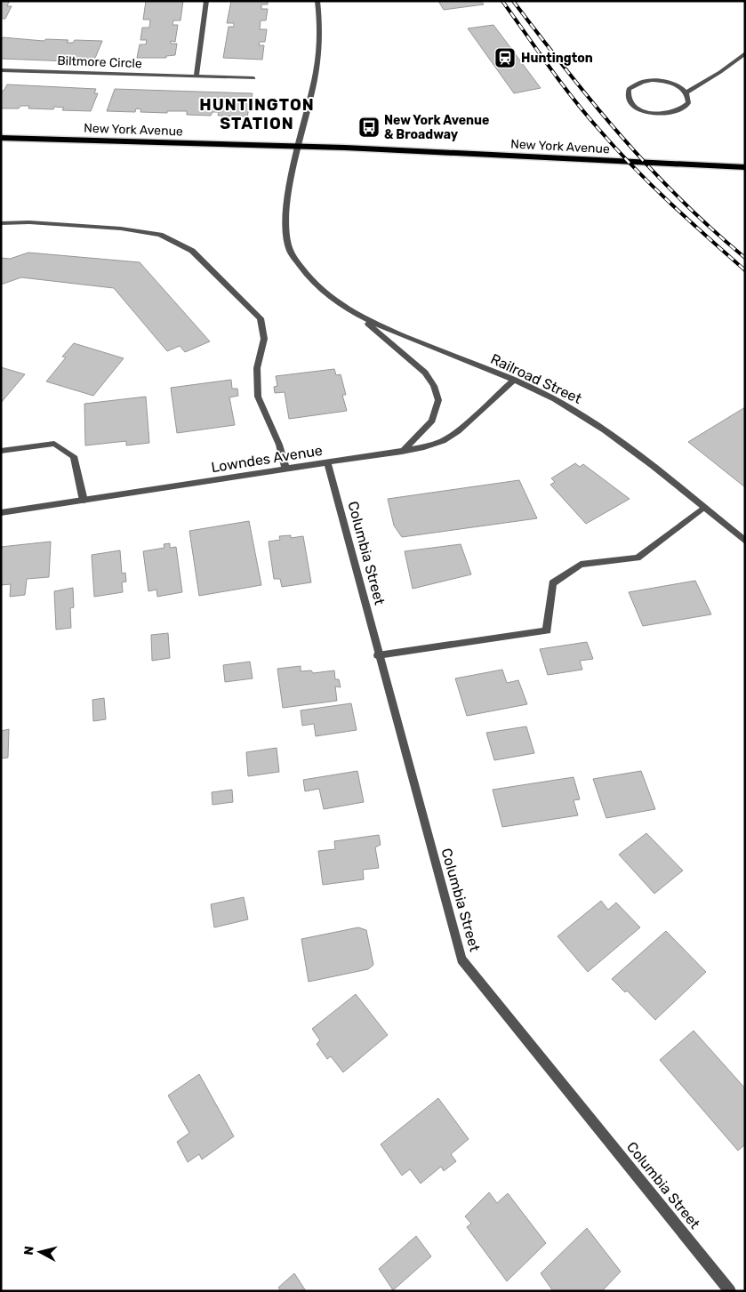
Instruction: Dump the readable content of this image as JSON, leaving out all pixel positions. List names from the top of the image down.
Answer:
{
  "streets": {
    "main road": ["New York Avenue"],
    "street": [
      "Biltmore Circle",
      "Railroad Street",
      "Lowndes Avenue",
      "Columbia Street"
    ]
  },
  "crossings": [
    ["New York Avenue", "Railroad Street"],
    ["Railroad Street", "Lowndes Avenue"],
    ["Lowndes Avenue", "Columbia Street"]
  ],
  "districts": ["HUNTINGTON STATION"],
  "places": {
    "station": ["Huntington"],
    "bus stop": ["New York Avenue & Broadway"]
  },
  "north": "left"
}
